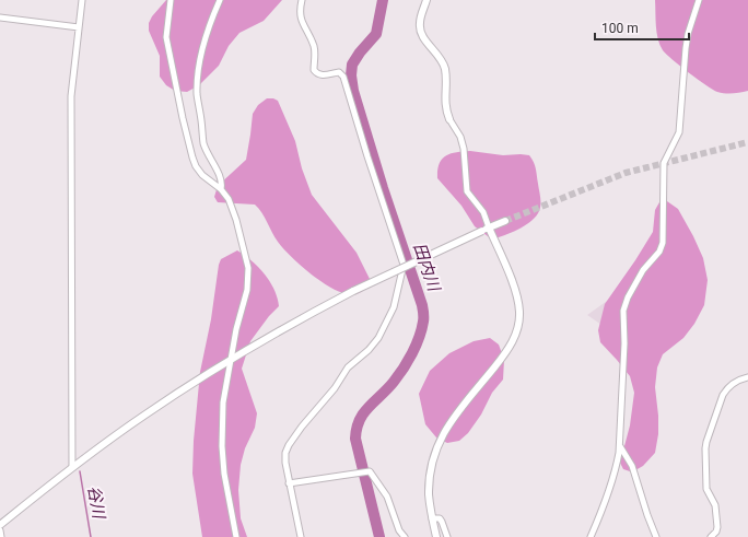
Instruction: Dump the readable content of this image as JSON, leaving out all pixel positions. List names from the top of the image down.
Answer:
{
  "water": ["田内川", "谷川"],
  "scale_bar": "100 m"
}
